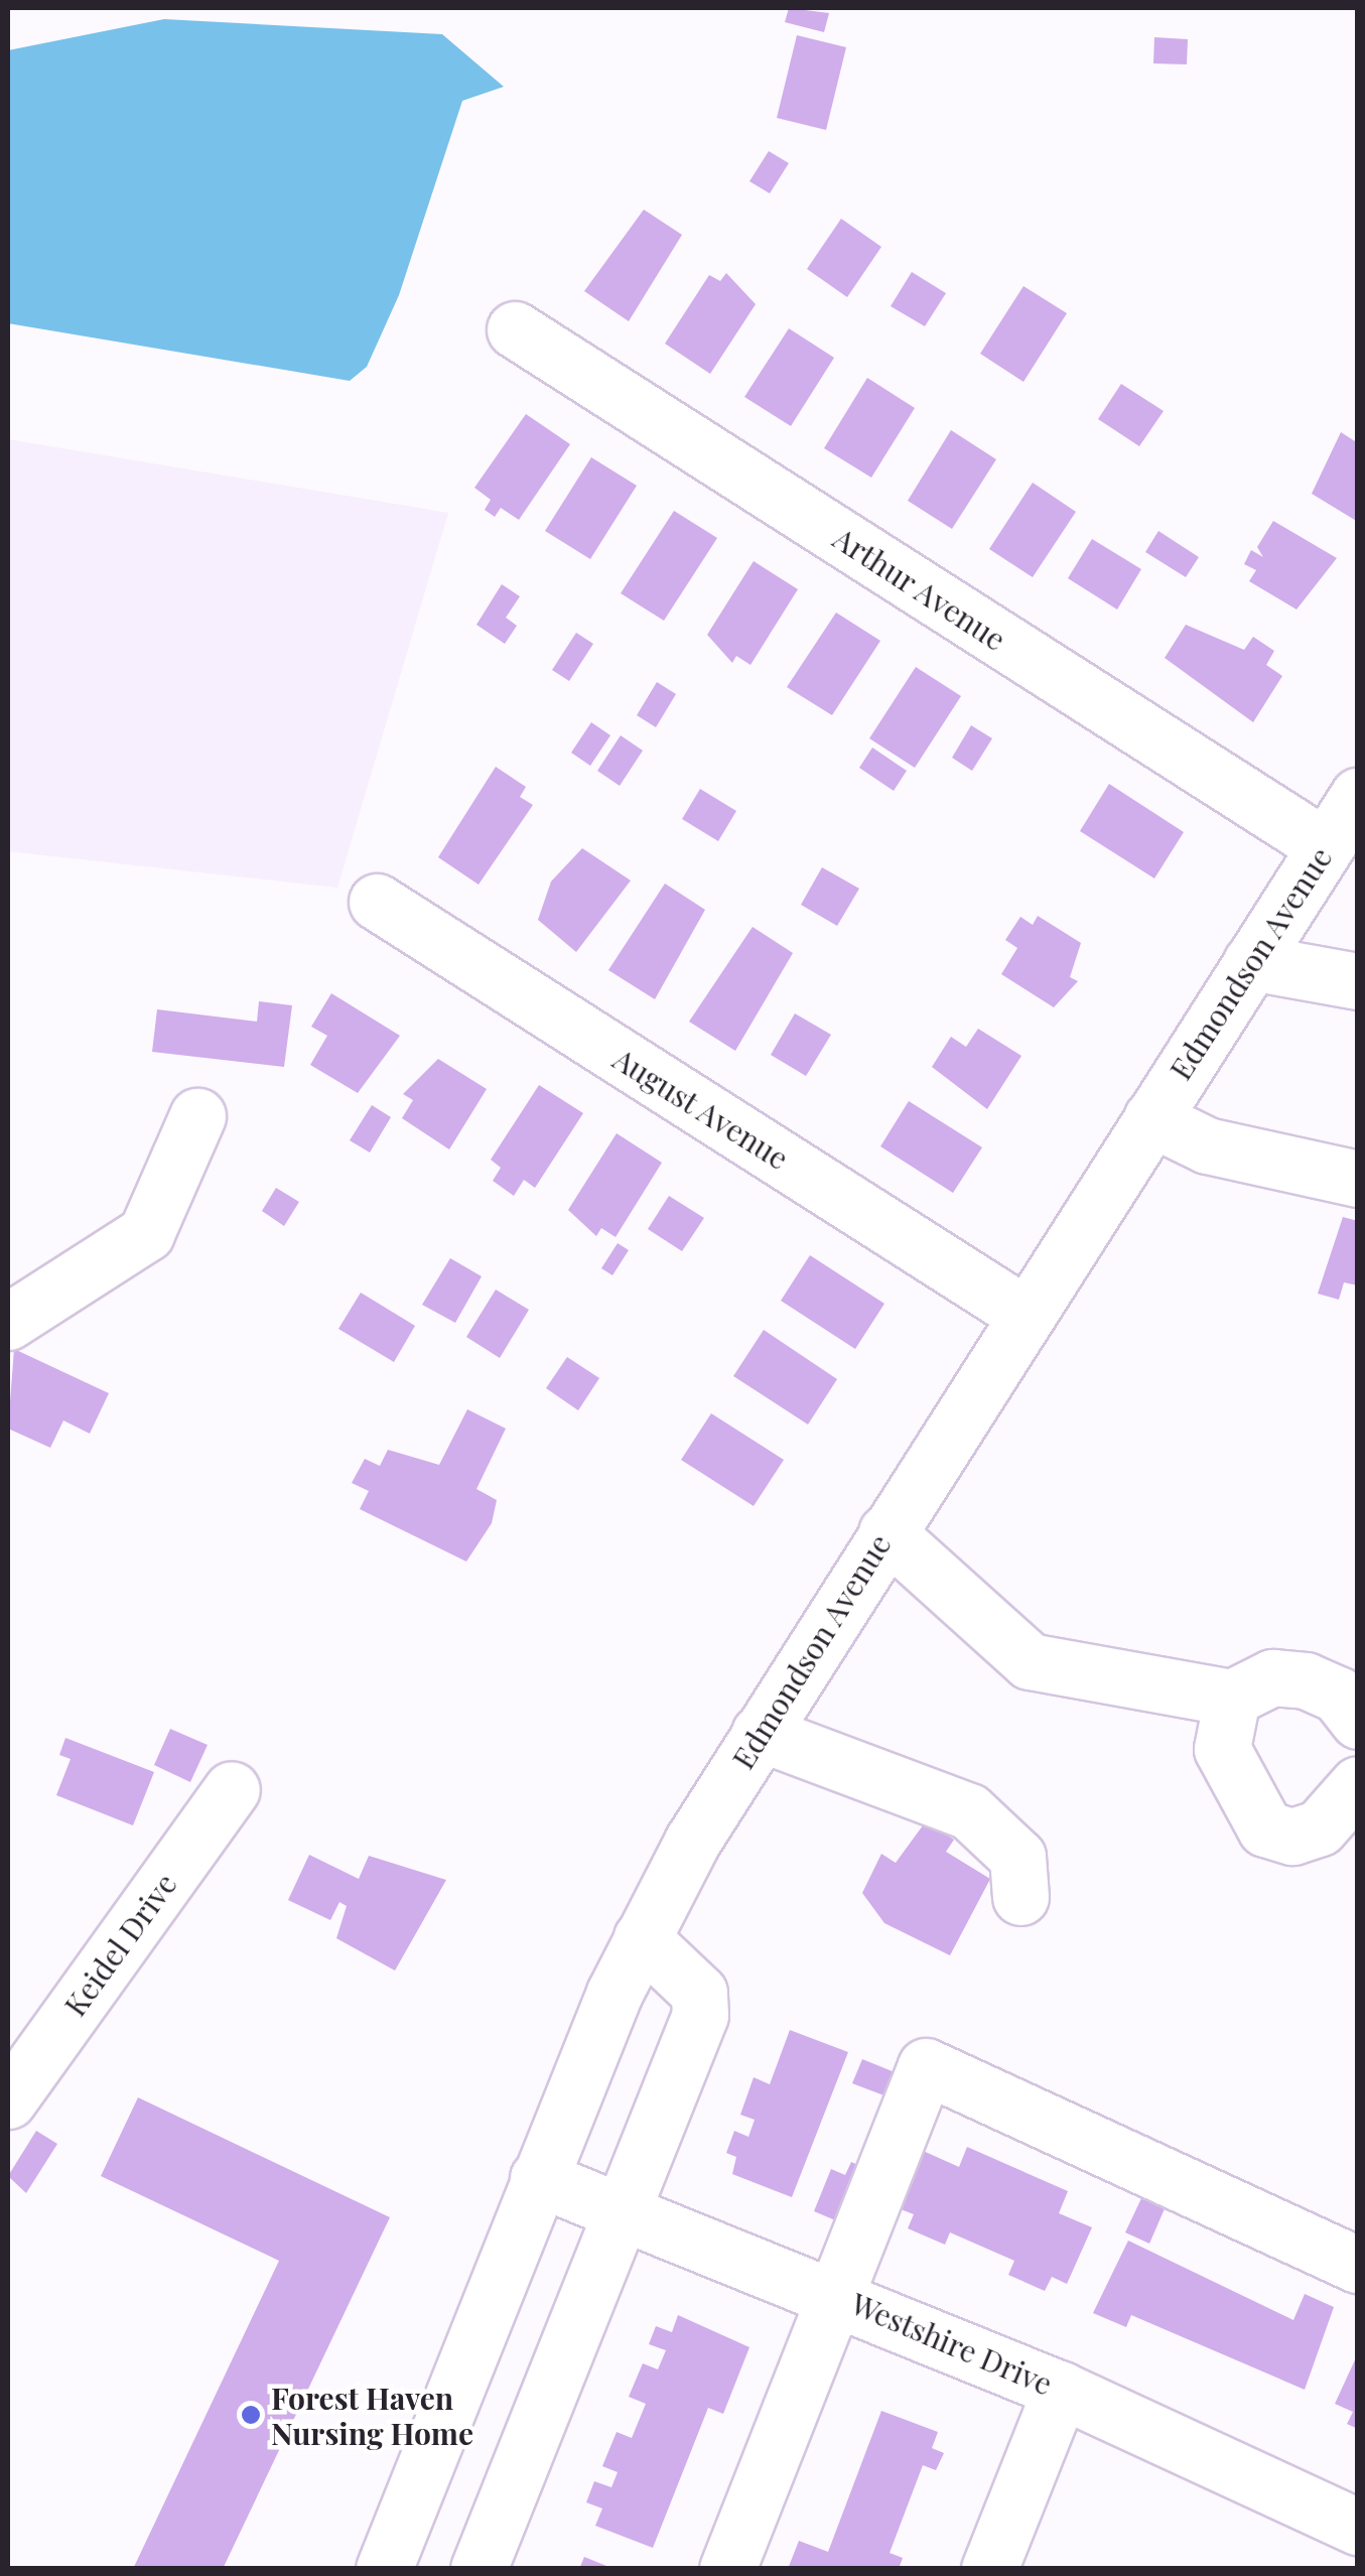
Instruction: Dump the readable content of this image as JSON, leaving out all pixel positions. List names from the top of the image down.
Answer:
{
  "streets": {
    "street": [
      "Arthur Avenue",
      "Edmondson Avenue",
      "August Avenue",
      "Keidel Drive",
      "Westshire Drive"
    ]
  },
  "crossings": [
    ["Arthur Avenue", "Edmondson Avenue"],
    ["Edmondson Avenue", "August Avenue"],
    ["Edmondson Avenue", "Westshire Drive"]
  ],
  "places": ["Forest Haven Nursing Home"]
}
